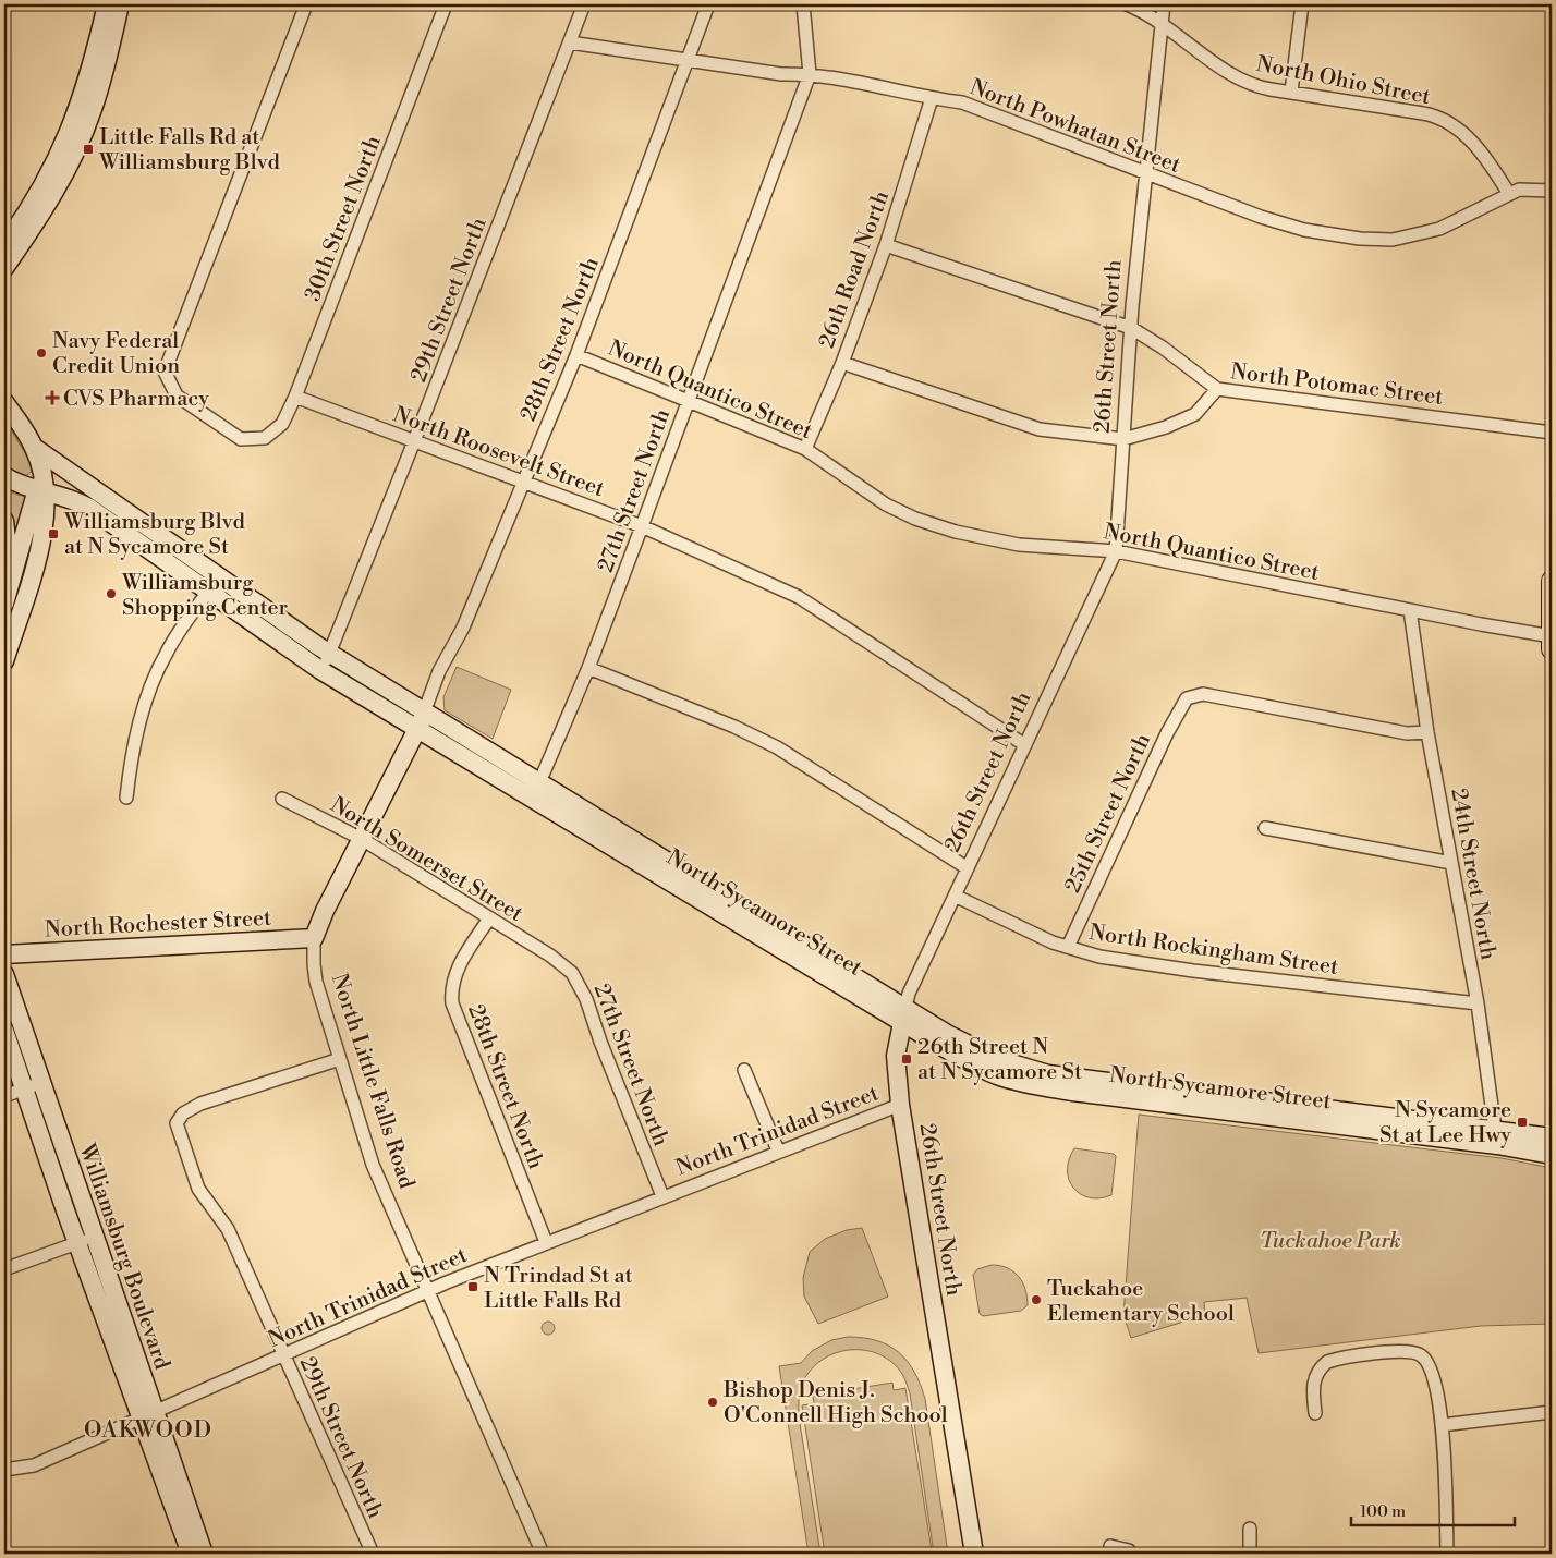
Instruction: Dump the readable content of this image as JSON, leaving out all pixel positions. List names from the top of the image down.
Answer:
{
  "streets": {
    "main road": [
      "26th Street North",
      "North Sycamore Street",
      "North Rochester Street",
      "North Little Falls Road",
      "Williamsburg Boulevard"
    ],
    "street": [
      "North Ohio Street",
      "North Powhatan Street",
      "30th Street North",
      "26th Road North",
      "29th Street North",
      "28th Street North",
      "North Potomac Street",
      "North Quantico Street",
      "North Roosevelt Street",
      "27th Street North",
      "25th Street North",
      "North Somerset Street",
      "24th Street North",
      "North Rockingham Street",
      "North Trinidad Street"
    ]
  },
  "crossings": [
    ["North Ohio Street", "North Powhatan Street"],
    ["North Ohio Street", "26th Street North"],
    ["North Powhatan Street", "26th Road North"],
    ["North Powhatan Street", "29th Street North"],
    ["North Powhatan Street", "28th Street North"],
    ["North Powhatan Street", "26th Street North"],
    ["North Powhatan Street", "27th Street North"],
    ["30th Street North", "North Roosevelt Street"],
    ["26th Road North", "North Potomac Street"],
    ["26th Road North", "North Quantico Street"],
    ["29th Street North", "North Roosevelt Street"],
    ["29th Street North", "North Sycamore Street"],
    ["29th Street North", "North Little Falls Road"],
    ["29th Street North", "North Trinidad Street"],
    ["28th Street North", "North Quantico Street"],
    ["28th Street North", "North Roosevelt Street"],
    ["28th Street North", "North Somerset Street"],
    ["28th Street North", "North Sycamore Street"],
    ["28th Street North", "North Little Falls Road"],
    ["28th Street North", "North Trinidad Street"],
    ["26th Street North", "North Potomac Street"],
    ["26th Street North", "North Quantico Street"],
    ["26th Street North", "North Roosevelt Street"],
    ["26th Street North", "North Sycamore Street"],
    ["26th Street North", "North Rockingham Street"],
    ["26th Street North", "North Trinidad Street"],
    ["North Quantico Street", "27th Street North"],
    ["North Quantico Street", "24th Street North"],
    ["North Roosevelt Street", "27th Street North"],
    ["27th Street North", "North Somerset Street"],
    ["27th Street North", "North Sycamore Street"],
    ["27th Street North", "North Trinidad Street"],
    ["25th Street North", "24th Street North"],
    ["25th Street North", "North Rockingham Street"],
    ["North Somerset Street", "North Little Falls Road"],
    ["24th Street North", "North Sycamore Street"],
    ["24th Street North", "North Rockingham Street"],
    ["North Sycamore Street", "North Little Falls Road"],
    ["North Rochester Street", "North Little Falls Road"],
    ["North Little Falls Road", "North Trinidad Street"],
    ["North Trinidad Street", "Williamsburg Boulevard"]
  ],
  "districts": ["OAKWOOD"],
  "parks": ["Tuckahoe Park"],
  "places": {
    "transit": [
      "Little Falls Rd at Williamsburg Blvd",
      "Williamsburg Blvd at N Sycamore St",
      "26th Street N at N Sycamore St",
      "N Sycamore St at Lee Hwy",
      "N Trindad St at Little Falls Rd"
    ],
    "other": [
      "Navy Federal Credit Union",
      "Williamsburg Shopping Center",
      "Tuckahoe Elementary School",
      "Bishop Denis J. O'Connell High School"
    ],
    "health": ["CVS Pharmacy"]
  },
  "scale_bar": "100 m"
}
